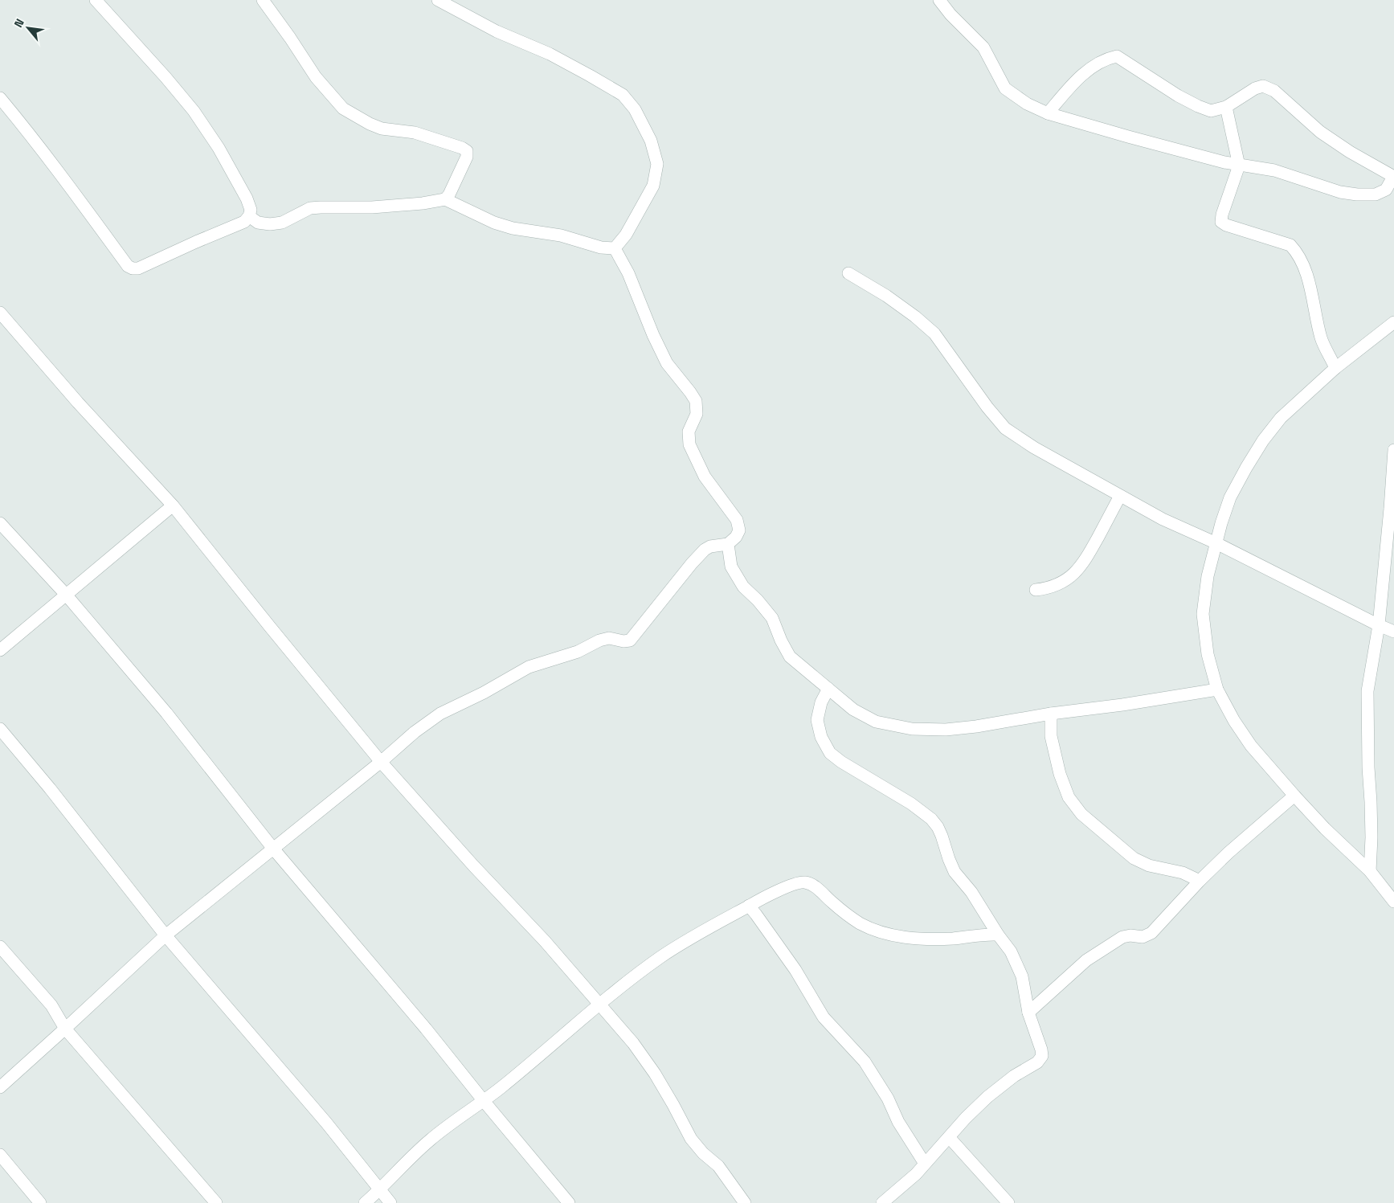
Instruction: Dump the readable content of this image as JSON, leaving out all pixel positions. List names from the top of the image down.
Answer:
{
  "north": "top left"
}
